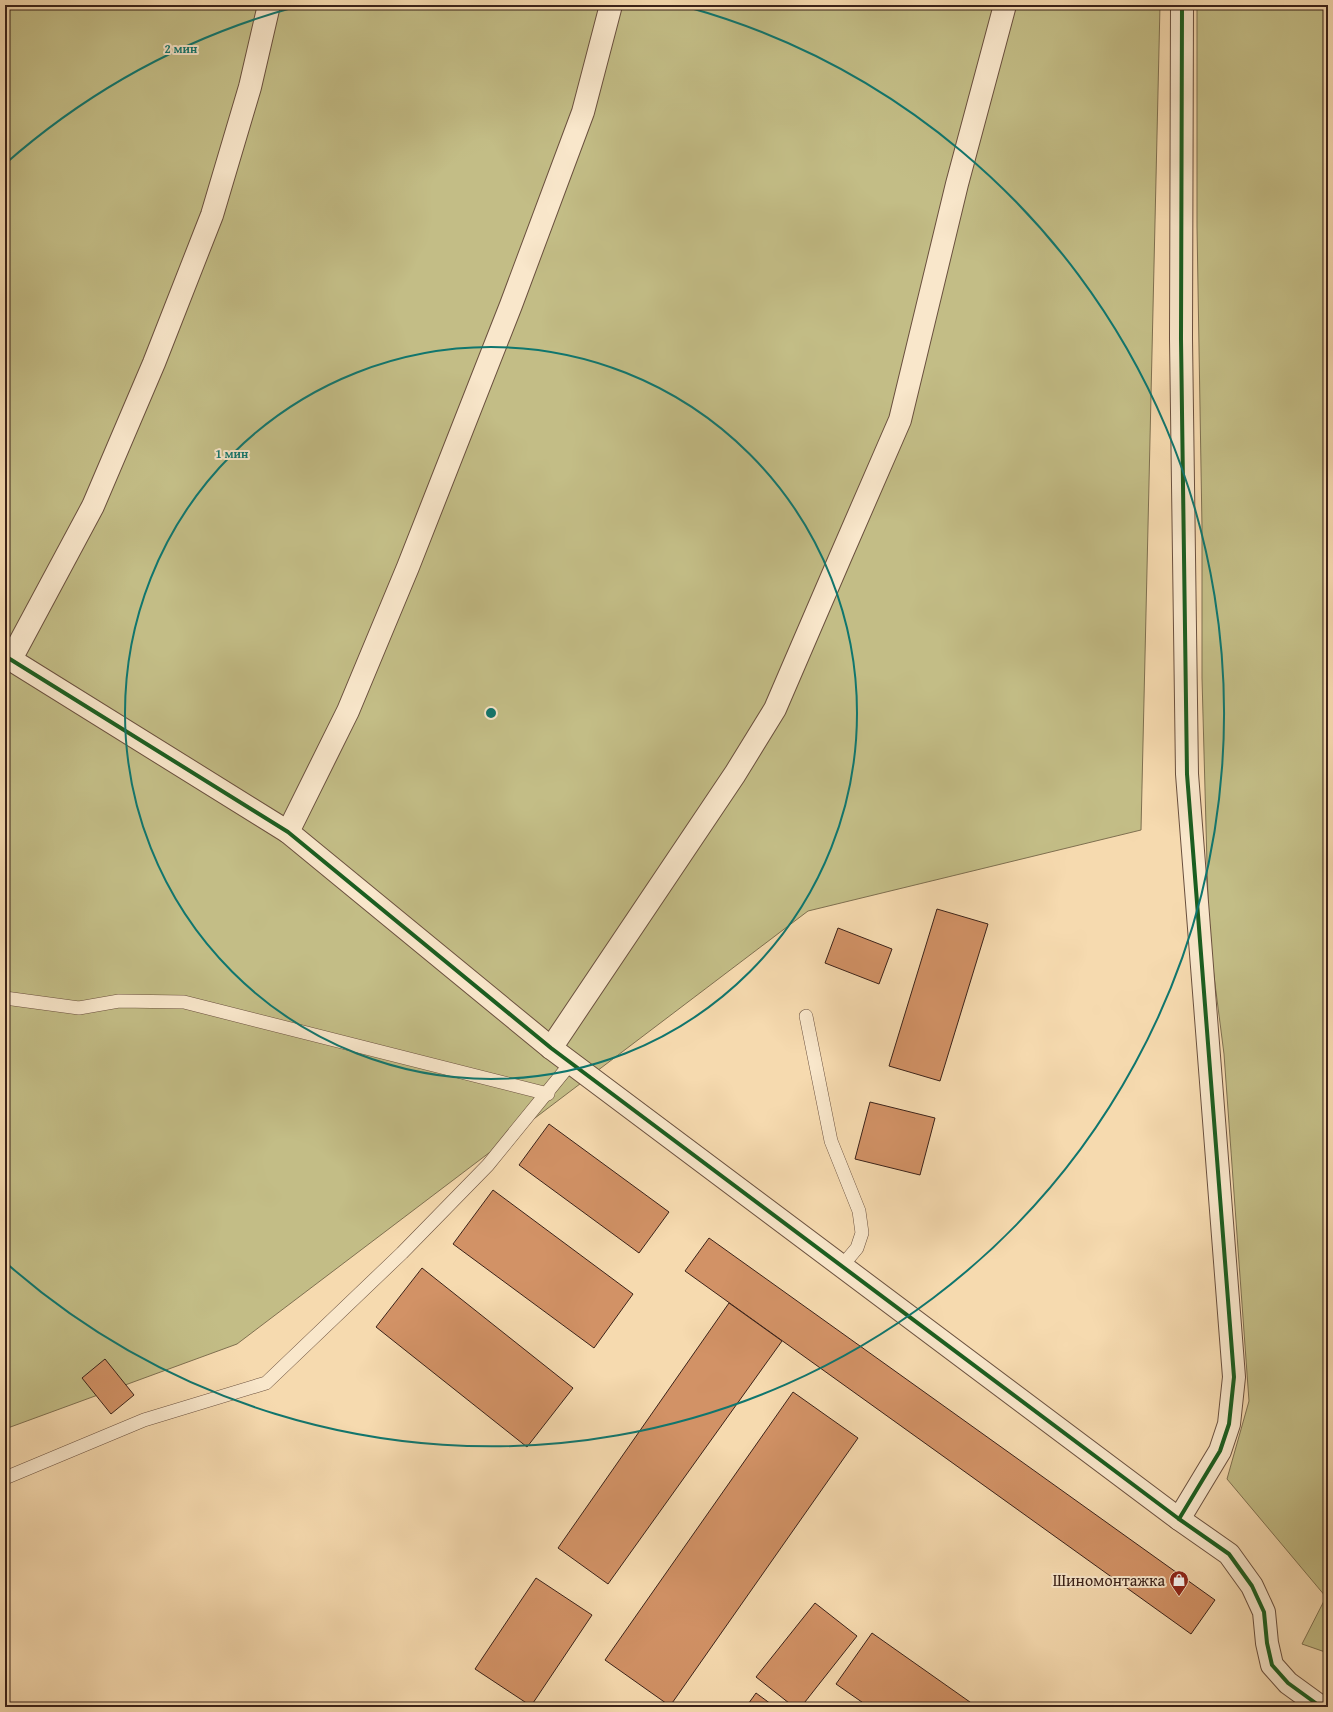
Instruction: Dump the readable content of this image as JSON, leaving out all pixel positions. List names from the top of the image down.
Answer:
{
  "places": {
    "shop": ["Шиномонтажка"]
  },
  "rings": ["2 мин", "1 мин"]
}
